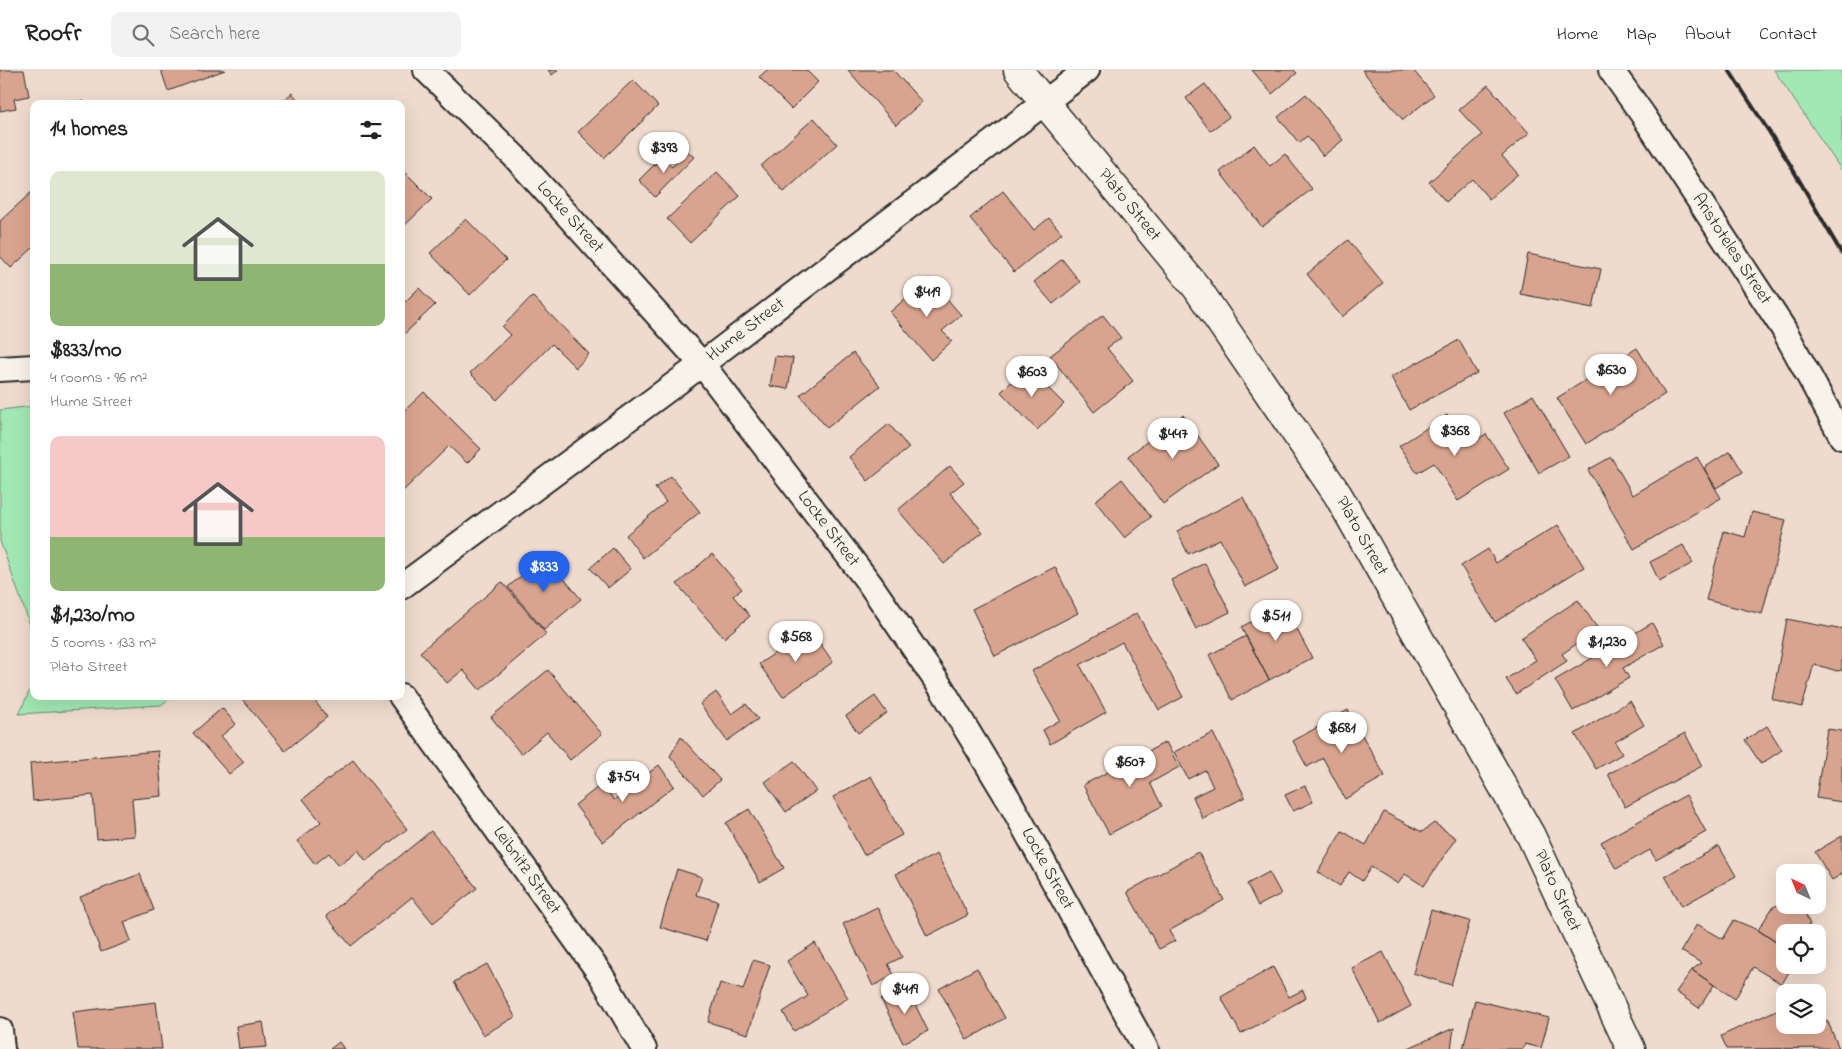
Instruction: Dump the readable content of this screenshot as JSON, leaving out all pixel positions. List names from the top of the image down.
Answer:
{
  "streets": {
    "street": [
      "Plato Street",
      "Locke Street",
      "Aristoteles Street",
      "Hume Street",
      "Leibnitz Street"
    ]
  },
  "crossings": [
    ["Plato Street", "Hume Street"],
    ["Locke Street", "Hume Street"]
  ],
  "north": "top left",
  "page": {
    "header": "Roofr",
    "search": "Search here",
    "nav": [
      "Home",
      "Map",
      "About",
      "Contact"
    ],
    "heading": "14 homes",
    "price": [
      "$393",
      "$419",
      "$630",
      "$603",
      "$368",
      "$447",
      "$833",
      "$511",
      "$568",
      "$1,230",
      "$681",
      "$607",
      "$754",
      "$419"
    ],
    "list": [
      {
        "name": "$833/mo",
        "note": "4 rooms · 96 m² · Hume Street"
      },
      {
        "name": "$1,230/mo",
        "note": "5 rooms · 133 m² · Plato Street"
      }
    ]
  }
}
